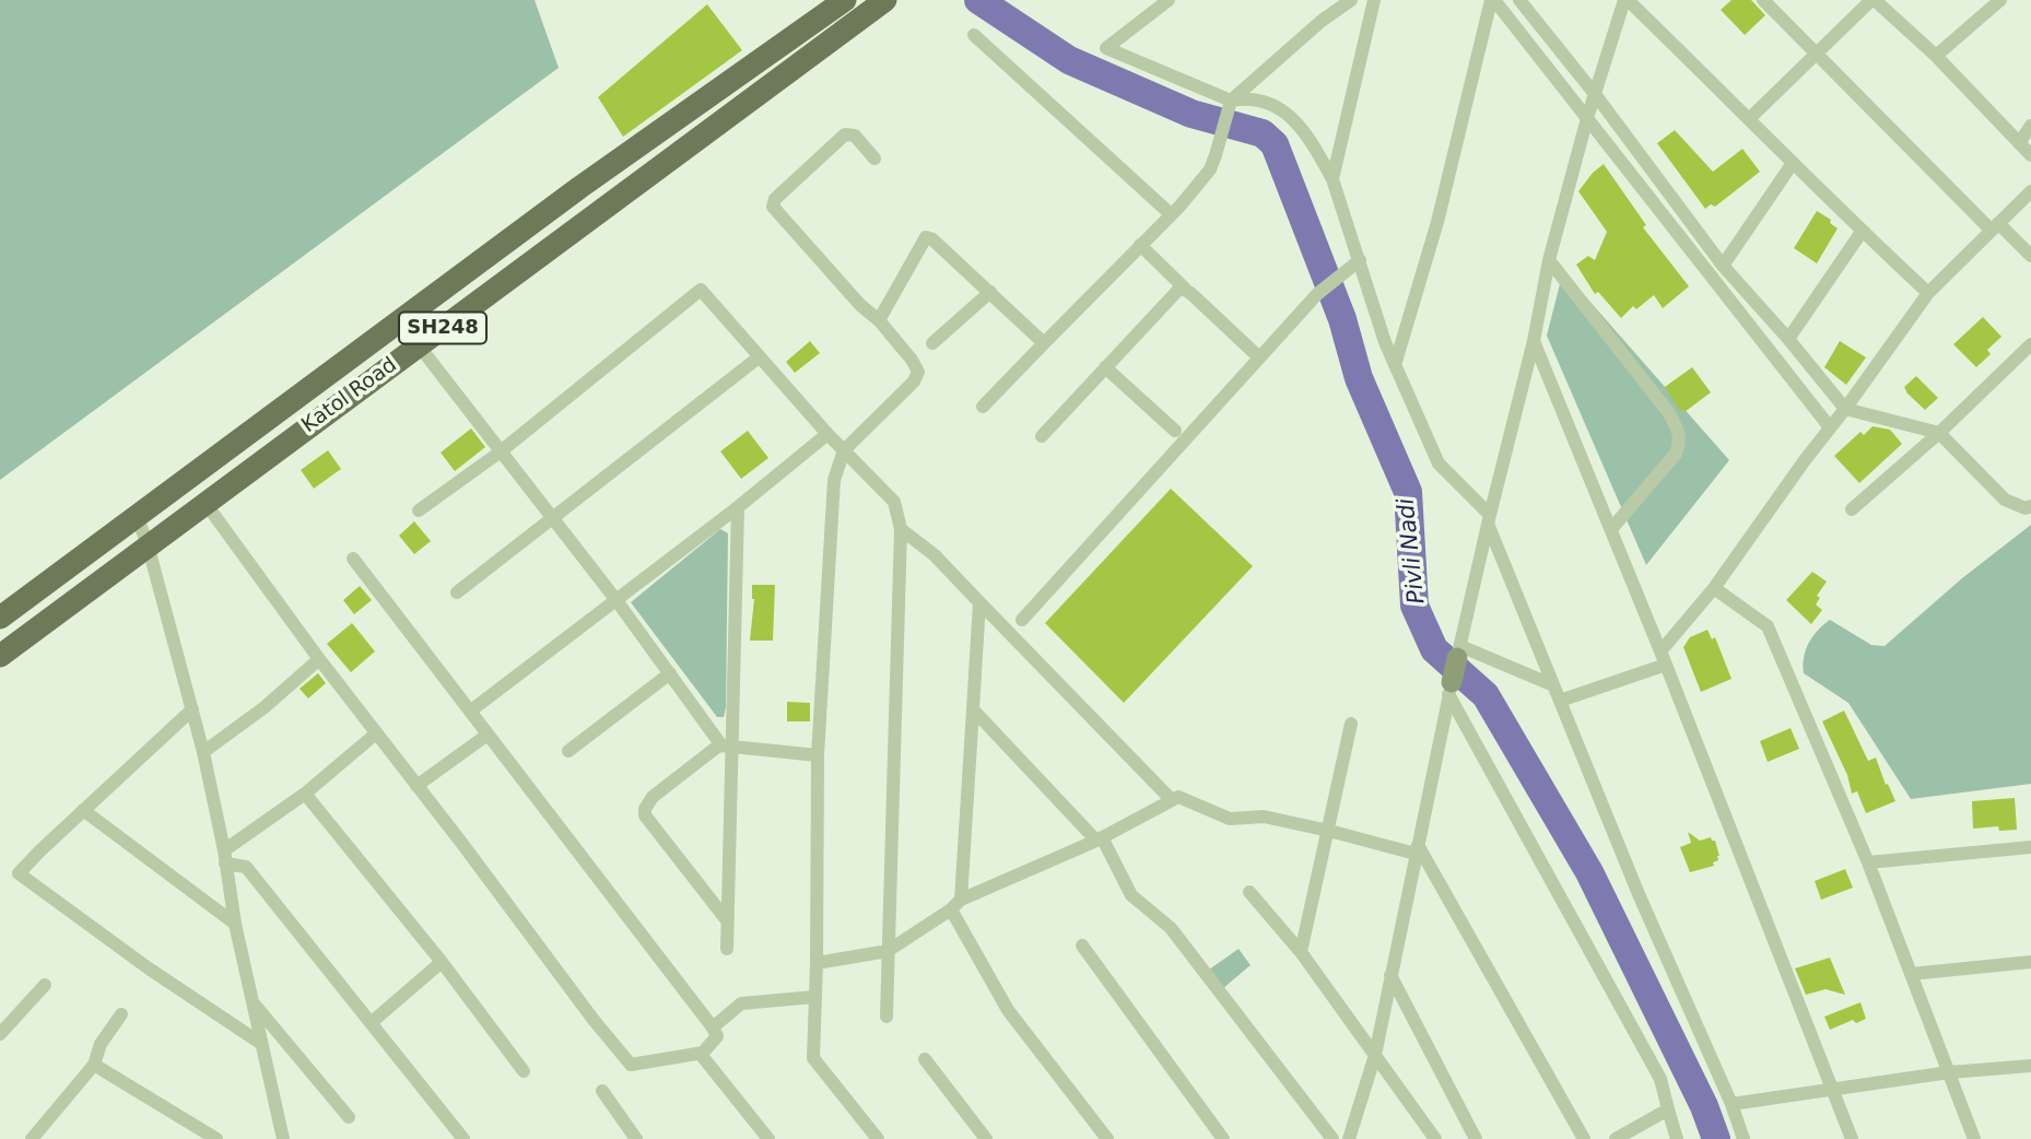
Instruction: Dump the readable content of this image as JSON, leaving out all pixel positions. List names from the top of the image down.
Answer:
{
  "streets": {
    "main road": ["SH248", "Katol Road"]
  },
  "water": ["Pivli Nadi"]
}
